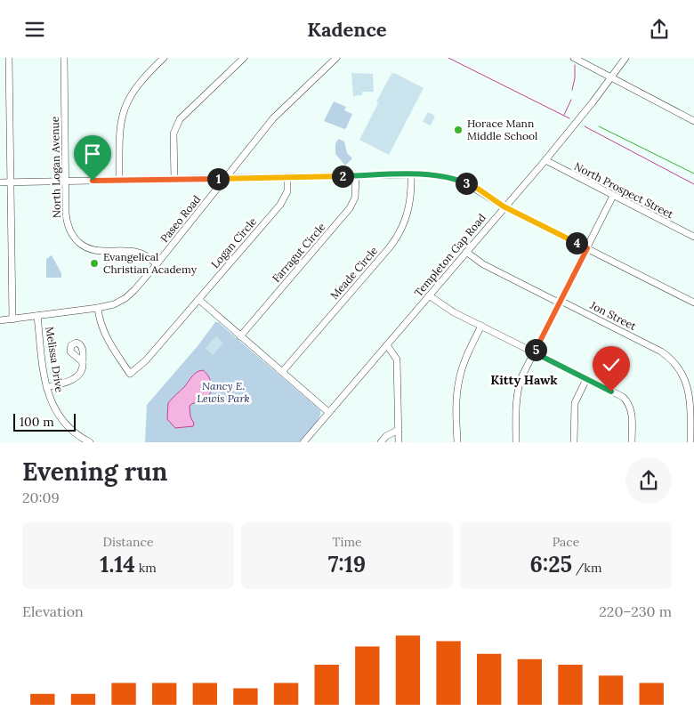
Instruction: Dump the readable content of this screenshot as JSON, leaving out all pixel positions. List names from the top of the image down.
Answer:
{
  "streets": {
    "street": [
      "North Logan Avenue",
      "North Prospect Street",
      "Paseo Road",
      "Logan Circle",
      "Farragut Circle",
      "Templeton Gap Road",
      "Meade Circle",
      "Jon Street",
      "Melissa Drive"
    ]
  },
  "crossings": [
    ["North Logan Avenue", "Paseo Road"],
    ["North Prospect Street", "Templeton Gap Road"],
    ["Paseo Road", "Logan Circle"],
    ["Paseo Road", "Melissa Drive"],
    ["Templeton Gap Road", "Jon Street"]
  ],
  "districts": ["Kitty Hawk"],
  "parks": ["Nancy E. Lewis Park"],
  "places": ["Horace Mann Middle School", "Evangelical Christian Academy"],
  "scale_bar": "100 m",
  "page": {
    "header": "Kadence",
    "pins": [
      "2",
      "1",
      "3",
      "4",
      "5"
    ],
    "scale": "100 m",
    "heading": ["Evening run", "20:09"],
    "stats": [
      ["Distance", "1.14 km"],
      ["Time", "7:19"],
      ["Pace", "6:25 /km"]
    ],
    "chart": ["Elevation", "220–230 m"]
  }
}
